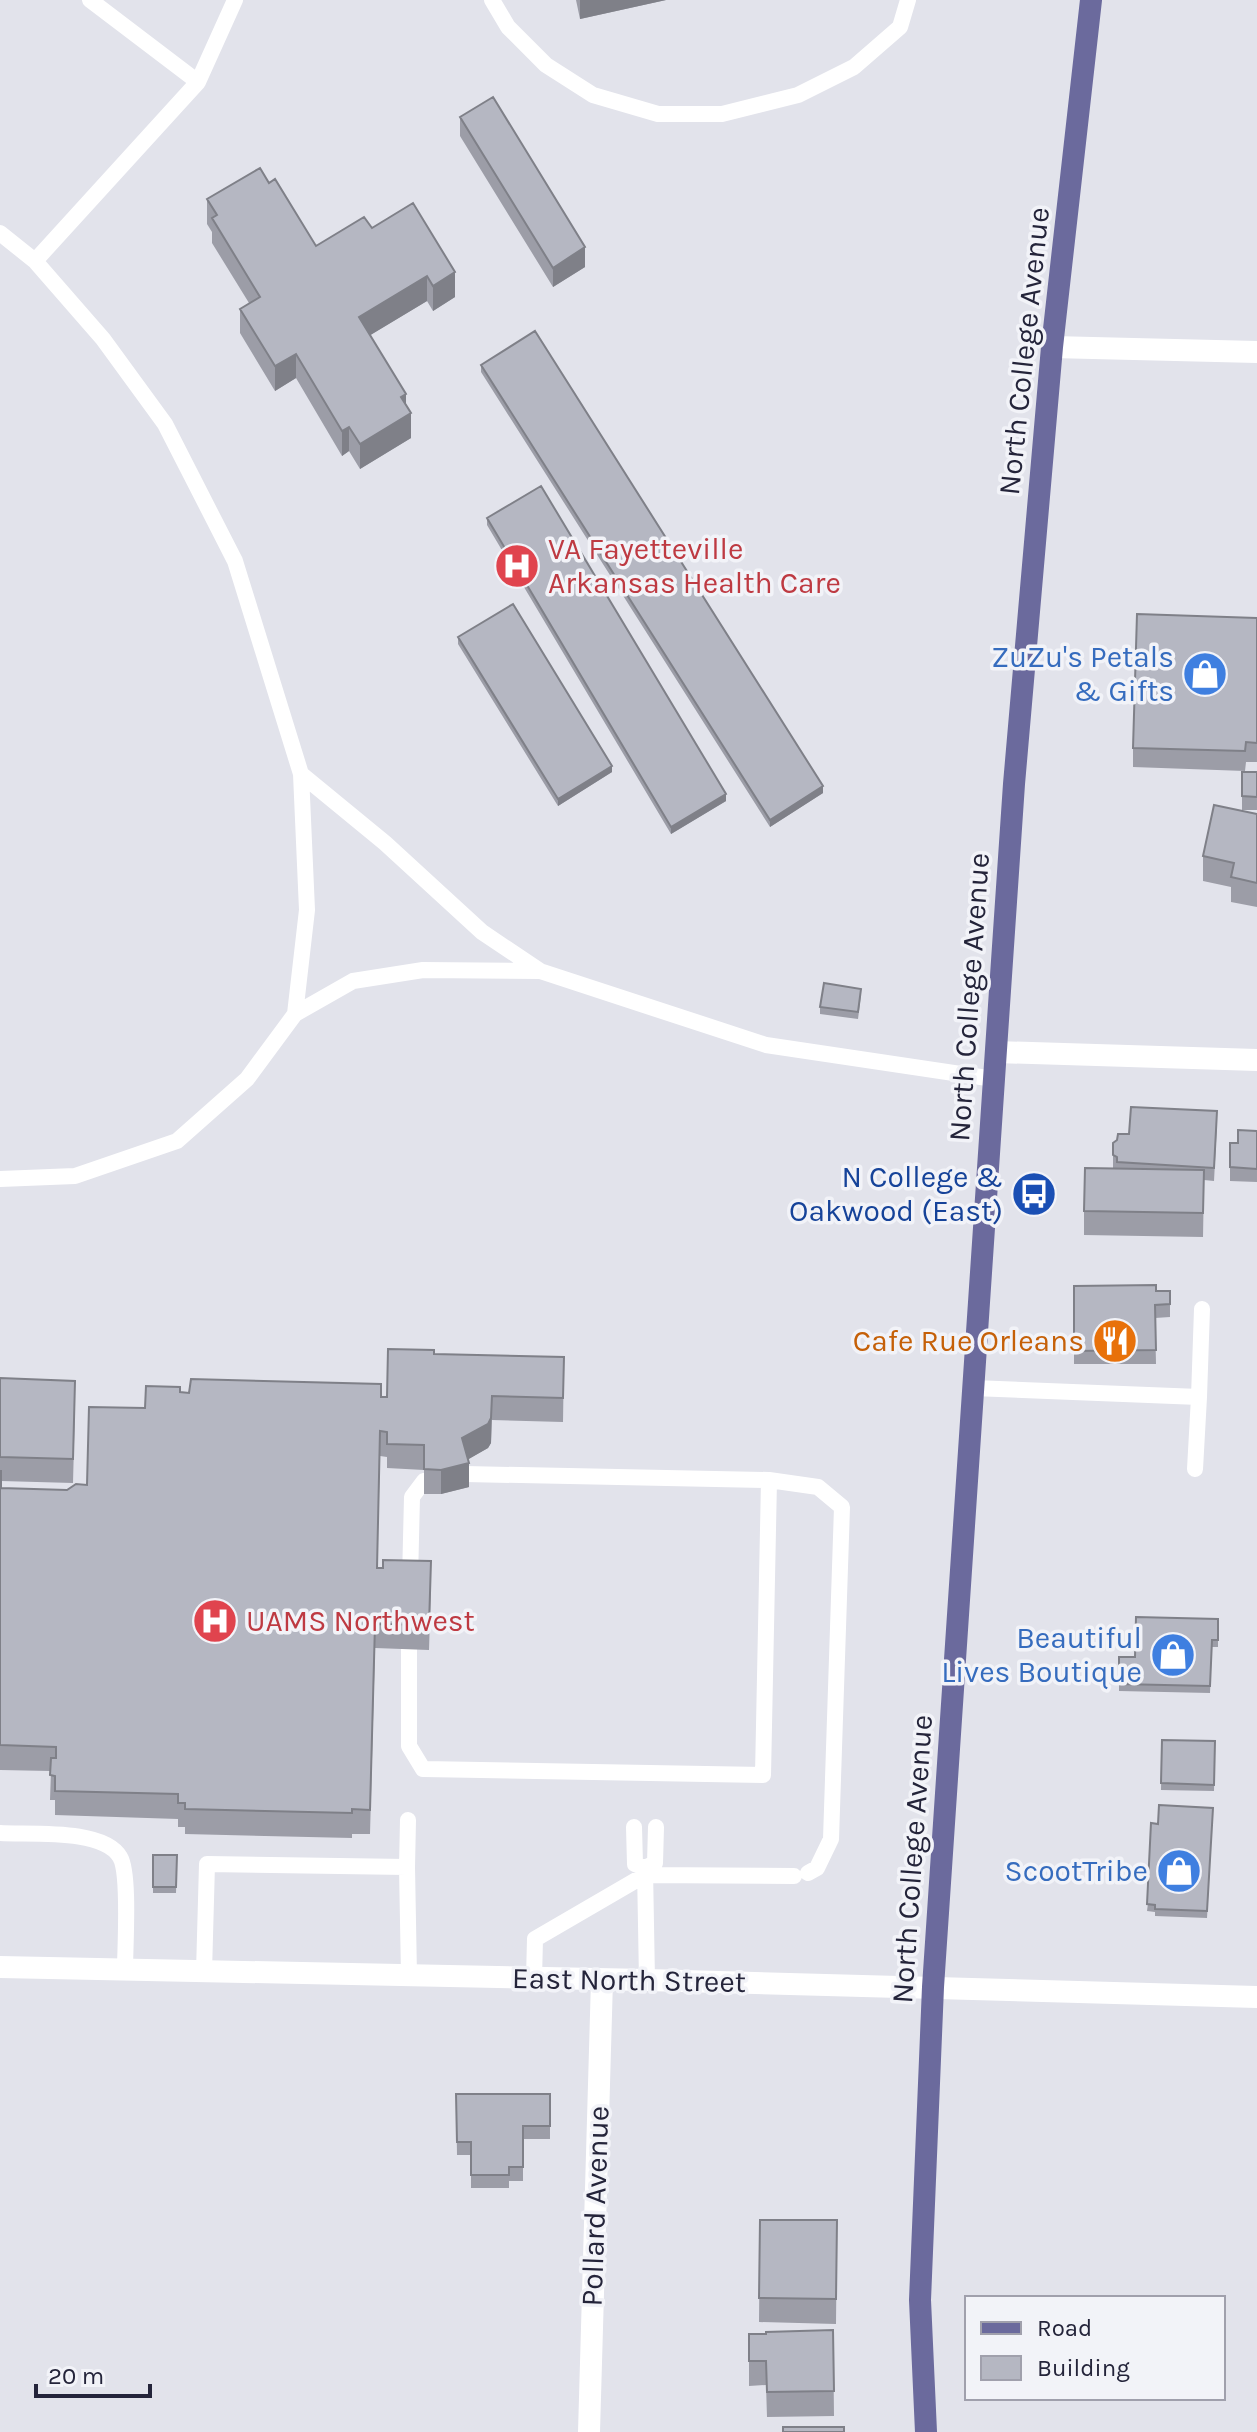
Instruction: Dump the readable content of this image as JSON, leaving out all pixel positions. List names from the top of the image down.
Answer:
{
  "streets": {
    "main road": ["North College Avenue", "East North Street", "Pollard Avenue"]
  },
  "crossings": [
    ["North College Avenue", "East North Street"],
    ["East North Street", "Pollard Avenue"]
  ],
  "places": {
    "hospital": ["VA Fayetteville Arkansas Health Care", "UAMS Northwest"],
    "shop": ["ZuZu's Petals & Gifts", "Beautiful Lives Boutique", "ScootTribe"],
    "bus stop": ["N College & Oakwood (East)"],
    "restaurant": ["Cafe Rue Orleans"]
  },
  "legend": ["Road", "Building"],
  "scale_bar": "20 m"
}
